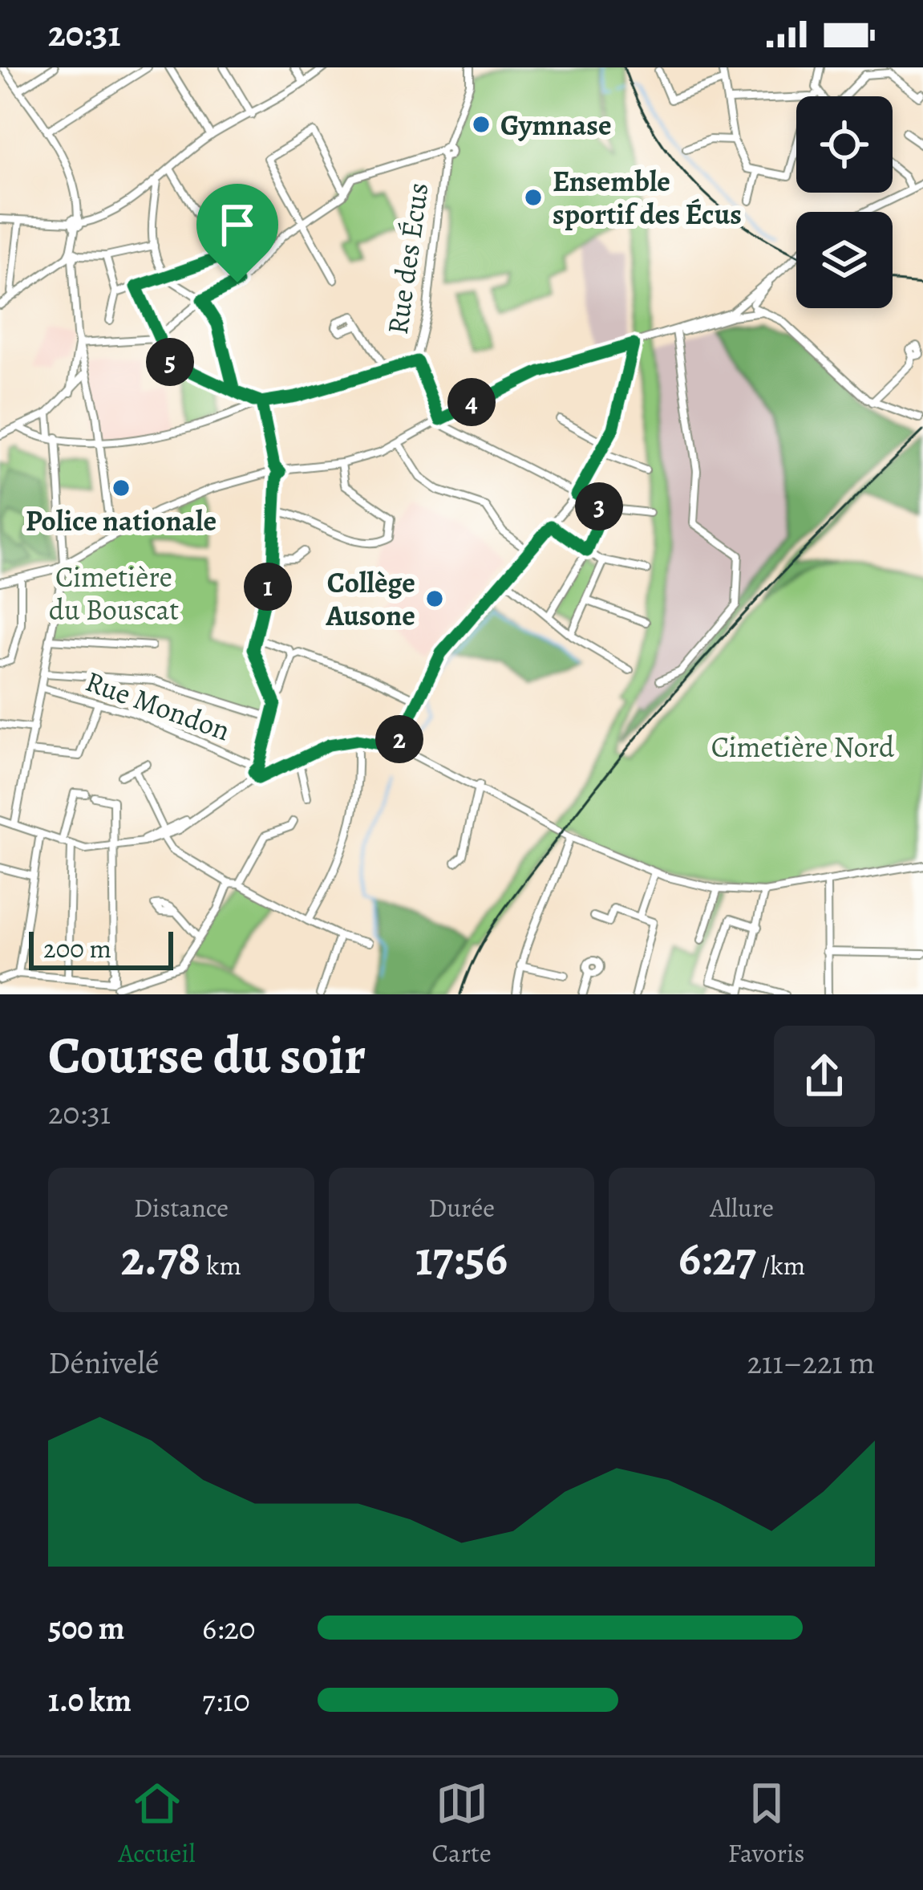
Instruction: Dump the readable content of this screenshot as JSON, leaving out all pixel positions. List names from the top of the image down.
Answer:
{
  "streets": {
    "street": ["Rue des Écus", "Rue Mondon"]
  },
  "parks": ["Cimetière du Bouscat", "Cimetière Nord"],
  "places": [
    "Gymnase",
    "Ensemble sportif des Écus",
    "Police nationale",
    "Collège Ausone"
  ],
  "scale_bar": "200 m",
  "page": {
    "status": "20:31",
    "pins": [
      "5",
      "4",
      "3",
      "1",
      "2"
    ],
    "scale": "200 m",
    "heading": ["Course du soir", "20:31"],
    "stats": [
      ["Distance", "2.78 km"],
      ["Durée", "17:56"],
      ["Allure", "6:27 /km"]
    ],
    "chart": ["Dénivelé", "211–221 m"],
    "list": [
      {
        "name": "500 m",
        "note": "6:20"
      },
      {
        "name": "1.0 km",
        "note": "7:10"
      }
    ],
    "tabs": ["Accueil", "Carte", "Favoris"]
  }
}
